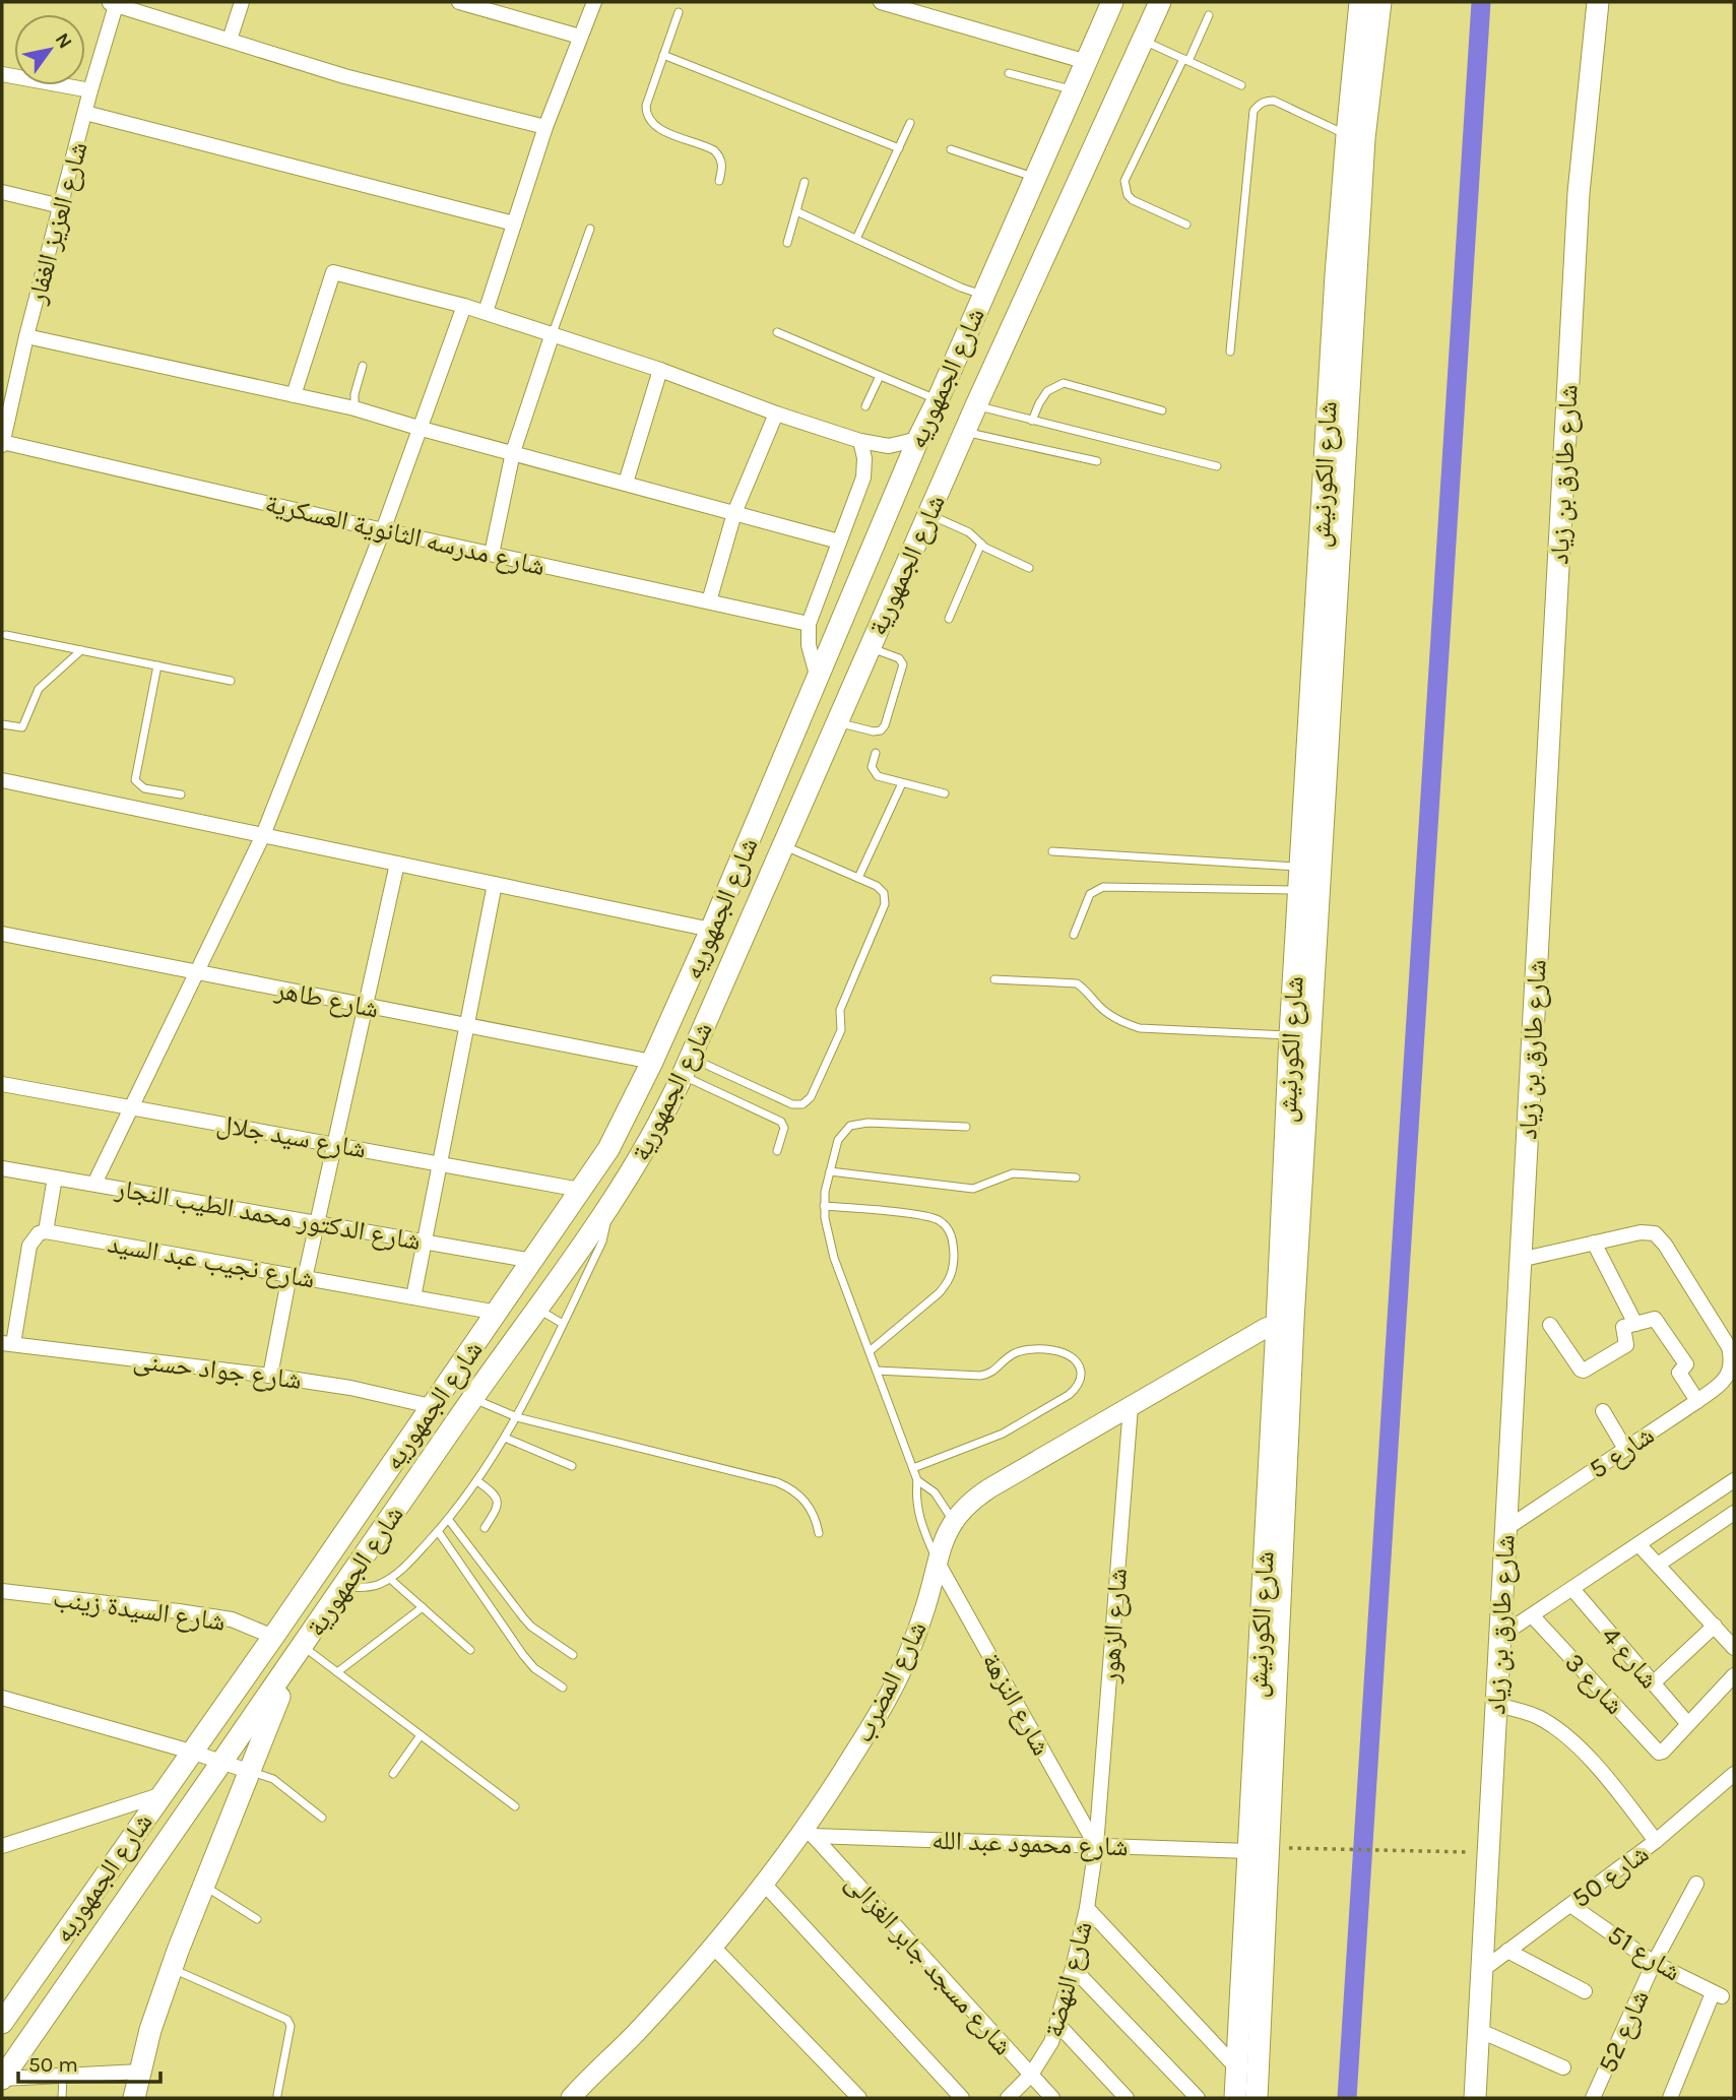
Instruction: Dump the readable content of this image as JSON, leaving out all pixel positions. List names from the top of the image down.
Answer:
{
  "streets": {
    "main road": [
      "شارع الجمهوريه",
      "شارع الكورنيش",
      "شارع طارق بن زياد",
      "شارع الجمهورية"
    ],
    "street": [
      "شارع العزيز الغفار",
      "شارع مدرسه الثانوية العسكرية",
      "شارع طاهر",
      "شارع سيد جلال",
      "شارع الدكتور محمد الطيب النجار",
      "شارع نجيب عبد السيد",
      "شارع جواد حسنى",
      "شارع 5",
      "شارع السيدة زينب",
      "شارع الزهور",
      "شارع 4",
      "شارع المضرب",
      "شارع 3",
      "شارع النزهة",
      "شارع محمود عبد الله",
      "شارع 50",
      "شارع 51",
      "شارع مسجد جابر الغزالى",
      "شارع النهضة",
      "شارع 52"
    ]
  },
  "crossings": [
    ["شارع العزيز الغفار", "شارع مدرسه الثانوية العسكرية"],
    ["شارع الجمهوريه", "شارع طاهر"],
    ["شارع الجمهوريه", "شارع سيد جلال"],
    ["شارع الجمهوريه", "شارع الدكتور محمد الطيب النجار"],
    ["شارع الجمهوريه", "شارع نجيب عبد السيد"],
    ["شارع الجمهوريه", "شارع جواد حسنى"],
    ["شارع الجمهوريه", "شارع السيدة زينب"],
    ["شارع الكورنيش", "شارع المضرب"],
    ["شارع الكورنيش", "شارع محمود عبد الله"],
    ["شارع طارق بن زياد", "شارع 5"],
    ["شارع طارق بن زياد", "شارع 50"],
    ["شارع الزهور", "شارع المضرب"],
    ["شارع الزهور", "شارع النزهة"],
    ["شارع الزهور", "شارع محمود عبد الله"],
    ["شارع الزهور", "شارع النهضة"],
    ["شارع 4", "شارع 3"],
    ["شارع المضرب", "شارع النزهة"],
    ["شارع المضرب", "شارع محمود عبد الله"],
    ["شارع المضرب", "شارع مسجد جابر الغزالى"],
    ["شارع النزهة", "شارع محمود عبد الله"],
    ["شارع النزهة", "شارع النهضة"],
    ["شارع محمود عبد الله", "شارع مسجد جابر الغزالى"],
    ["شارع محمود عبد الله", "شارع النهضة"],
    ["شارع 50", "شارع 51"],
    ["شارع 51", "شارع 52"],
    ["شارع مسجد جابر الغزالى", "شارع النهضة"]
  ],
  "scale_bar": "50 m",
  "north": "top right"
}
